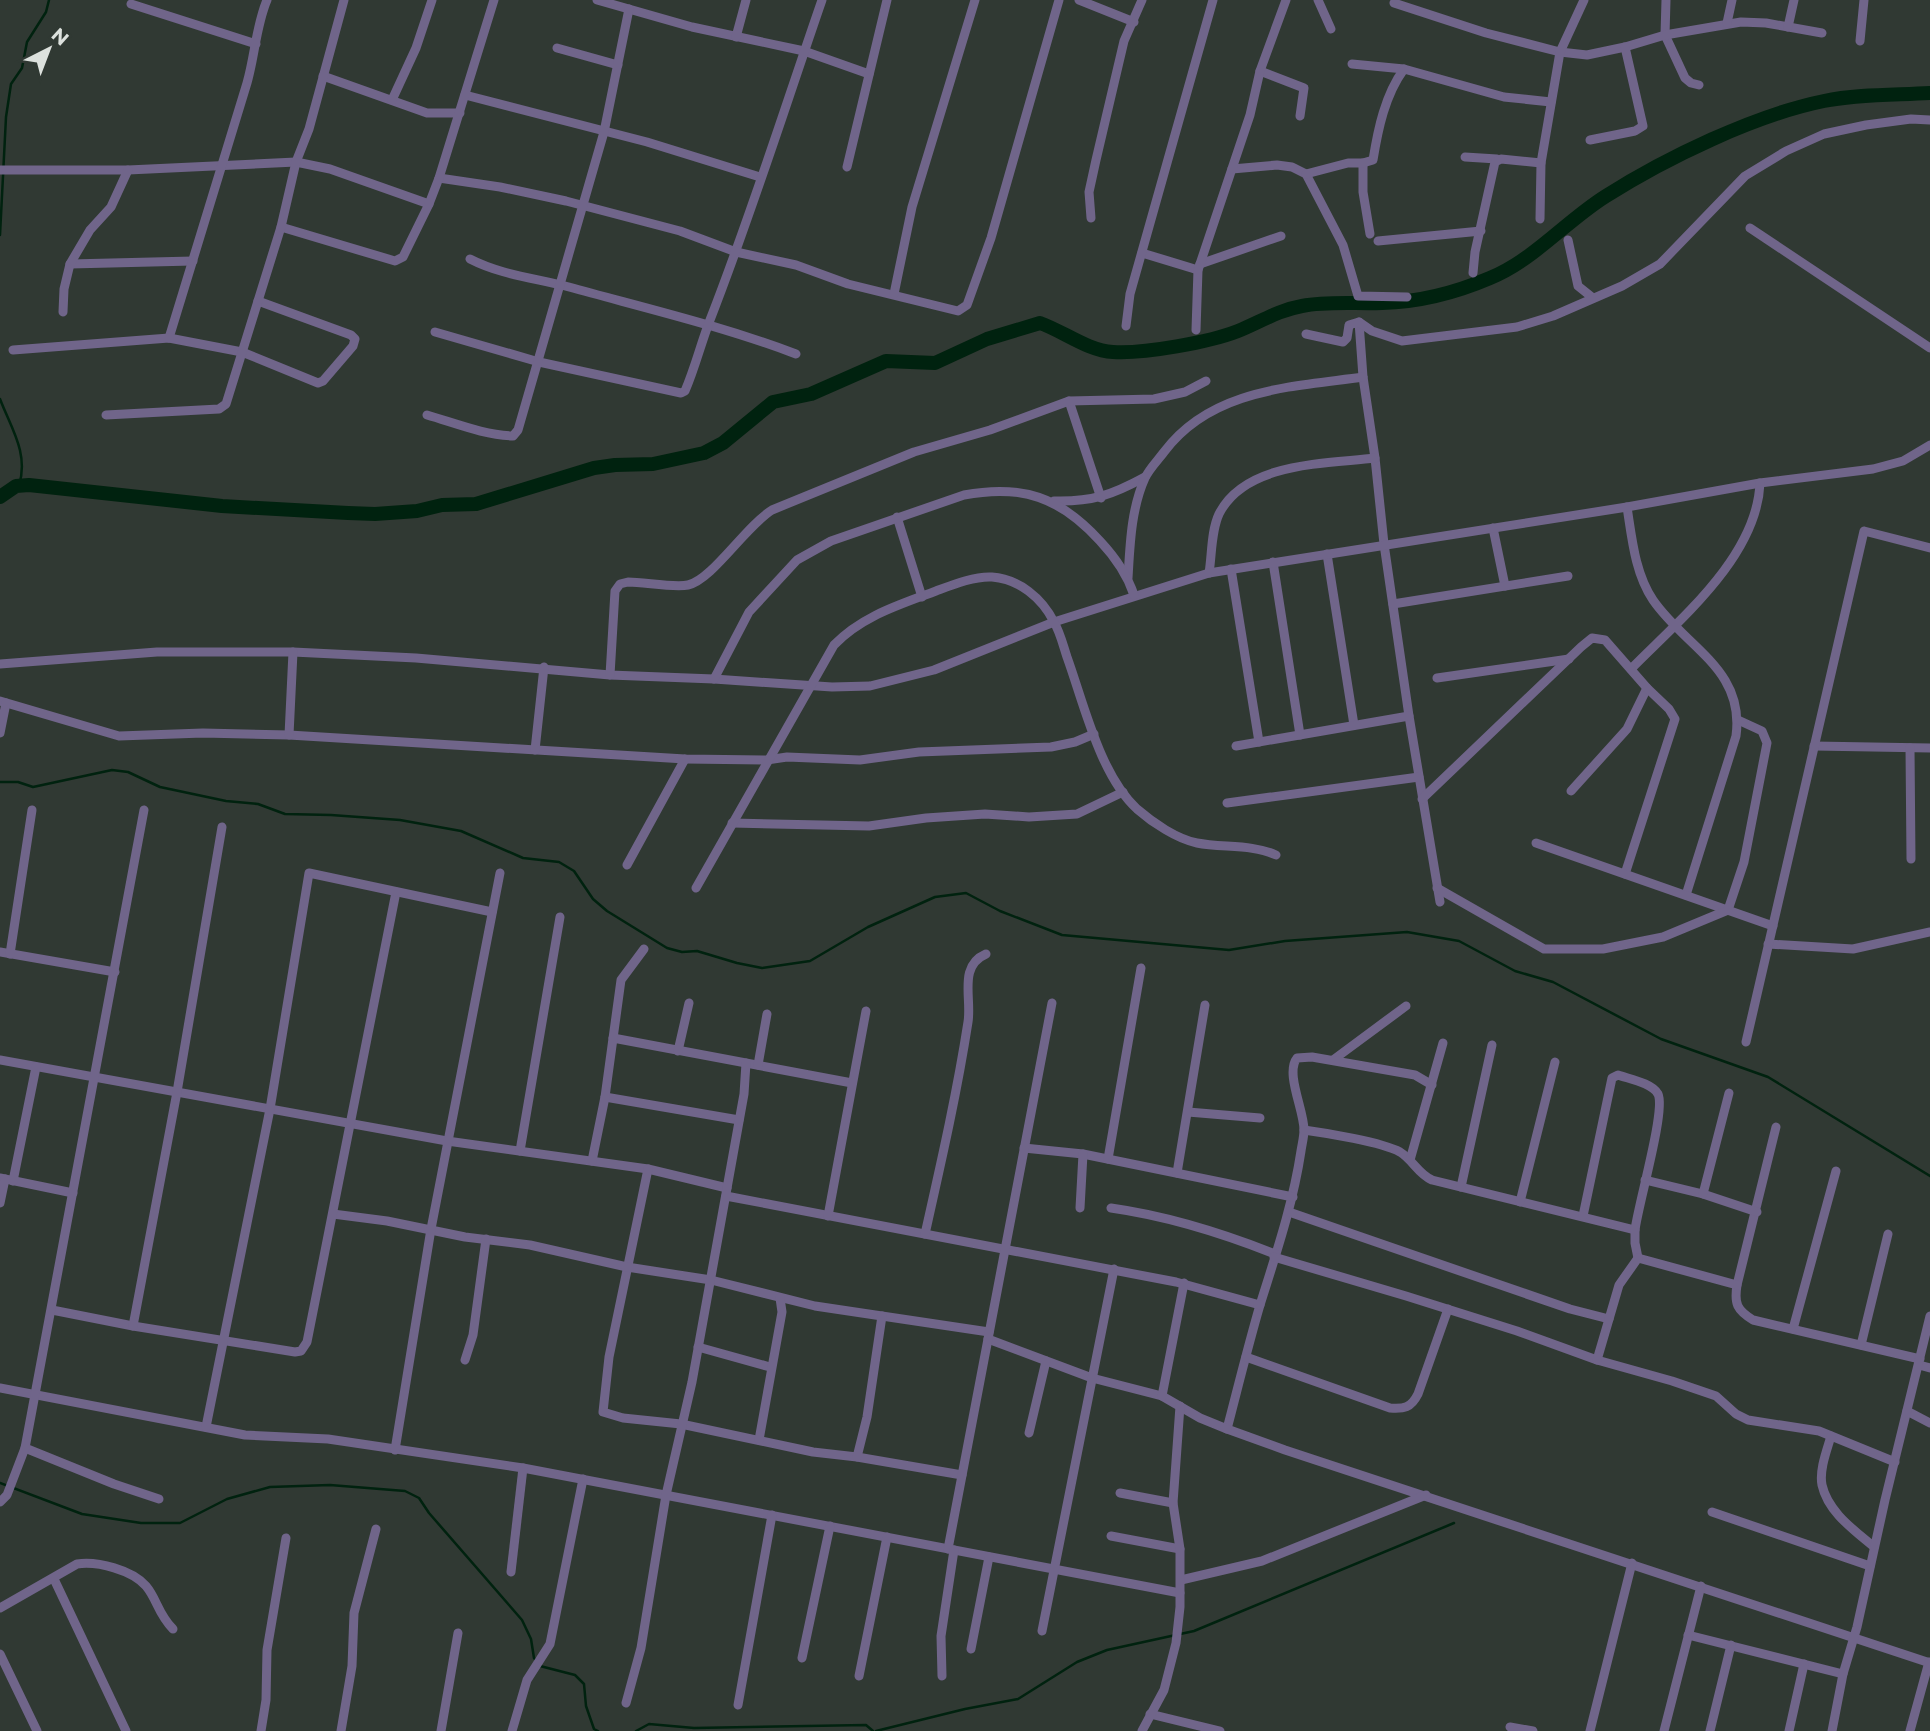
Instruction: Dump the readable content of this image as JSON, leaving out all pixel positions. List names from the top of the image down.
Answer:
{
  "north": "top right"
}
